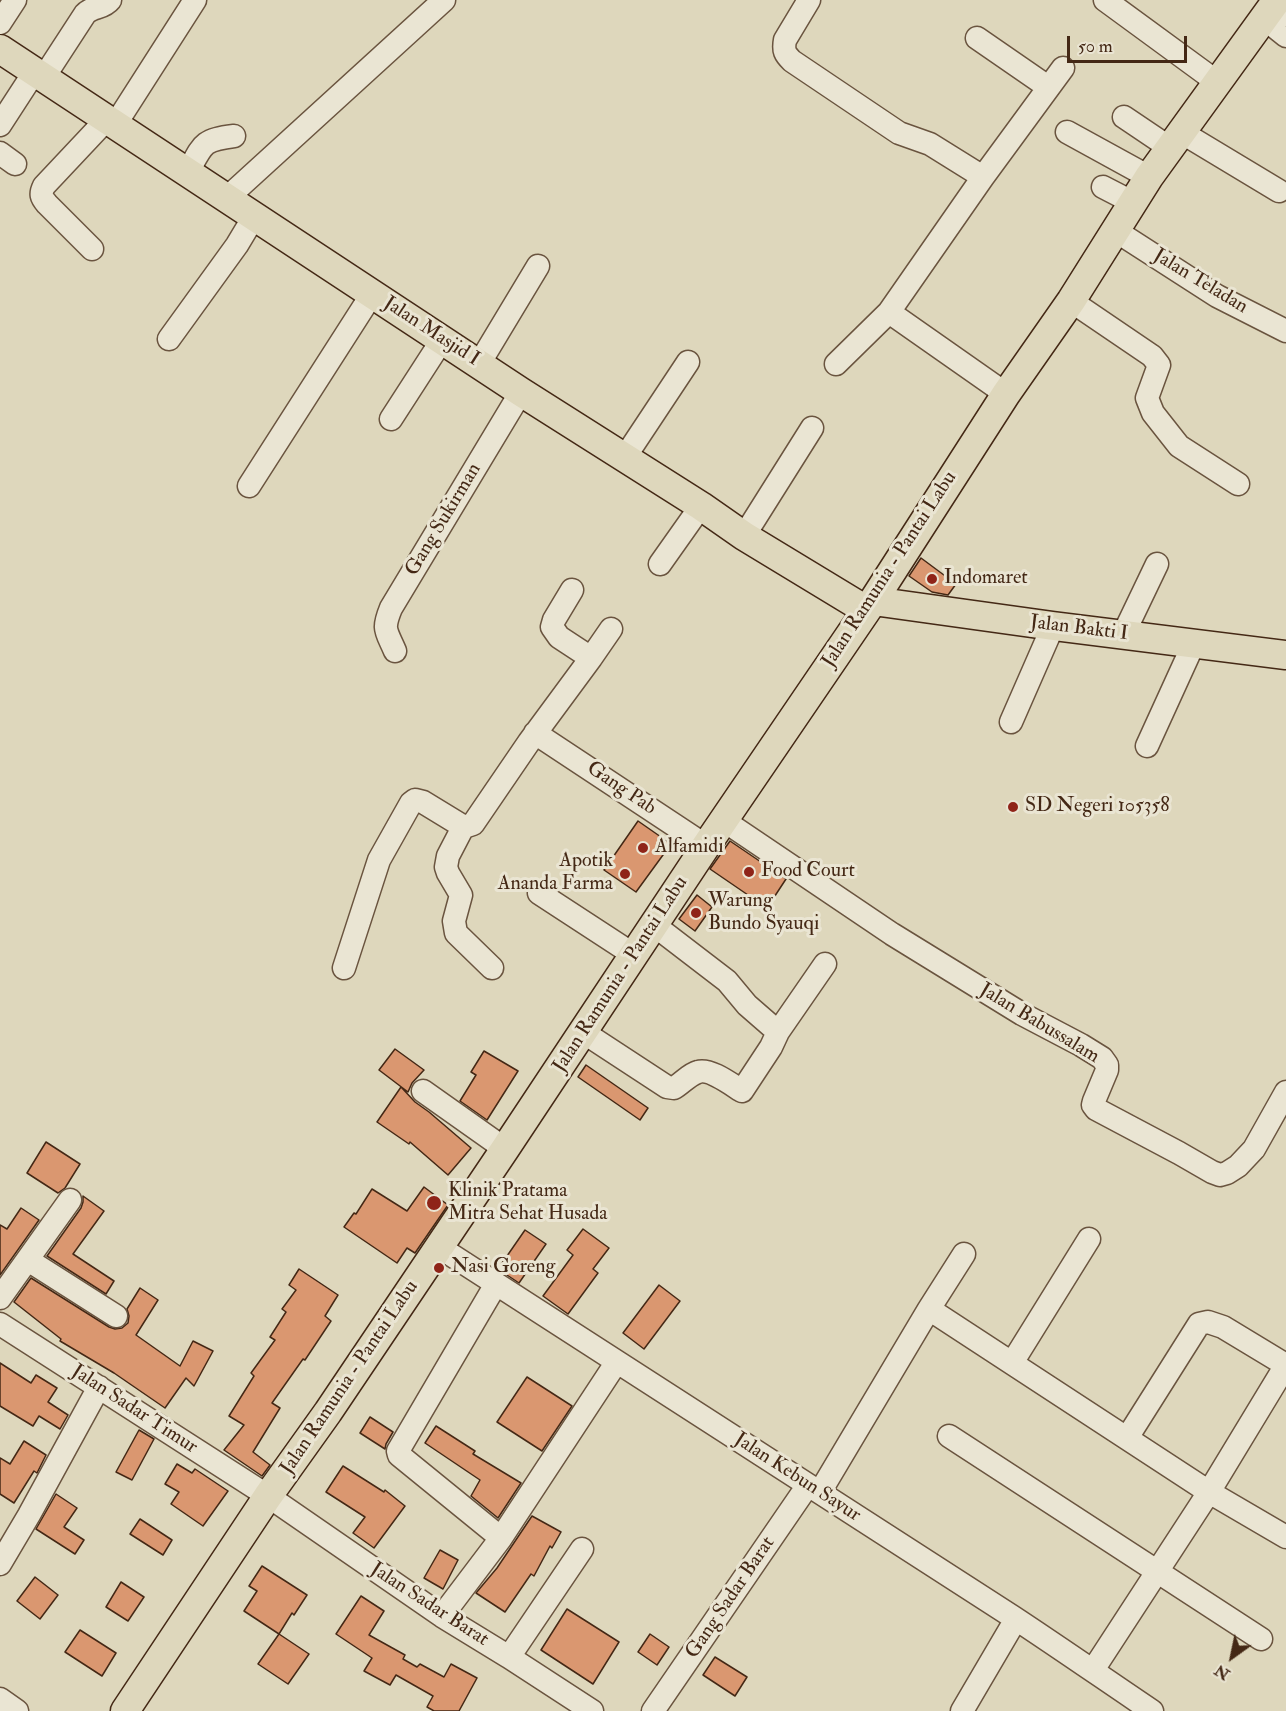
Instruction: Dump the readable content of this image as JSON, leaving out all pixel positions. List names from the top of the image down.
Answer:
{
  "streets": {
    "main road": ["Jalan Masjid I", "Jalan Ramunia - Pantai Labu", "Jalan Bakti I"],
    "street": [
      "Jalan Teladan",
      "Gang Sukirman",
      "Gang Pab",
      "Jalan Babussalam",
      "Jalan Sadar Timur",
      "Jalan Kebun Sayur",
      "Gang Sadar Barat",
      "Jalan Sadar Barat"
    ]
  },
  "crossings": [
    ["Jalan Teladan", "Jalan Ramunia - Pantai Labu"],
    ["Jalan Masjid I", "Gang Sukirman"],
    ["Jalan Masjid I", "Jalan Ramunia - Pantai Labu"],
    ["Jalan Masjid I", "Jalan Bakti I"],
    ["Jalan Ramunia - Pantai Labu", "Jalan Bakti I"],
    ["Jalan Ramunia - Pantai Labu", "Gang Pab"],
    ["Jalan Ramunia - Pantai Labu", "Jalan Babussalam"],
    ["Jalan Ramunia - Pantai Labu", "Jalan Sadar Timur"],
    ["Jalan Ramunia - Pantai Labu", "Jalan Kebun Sayur"],
    ["Jalan Ramunia - Pantai Labu", "Jalan Sadar Barat"],
    ["Jalan Sadar Timur", "Jalan Sadar Barat"],
    ["Jalan Kebun Sayur", "Gang Sadar Barat"]
  ],
  "places": [
    "Indomaret",
    "SD Negeri 105358",
    "Alfamidi",
    "Food Court",
    "Apotik Ananda Farma",
    "Warung Bundo Syauqi",
    "Klinik Pratama Mitra Sehat Husada",
    "Nasi Goreng"
  ],
  "scale_bar": "50 m",
  "north": "bottom left"
}
